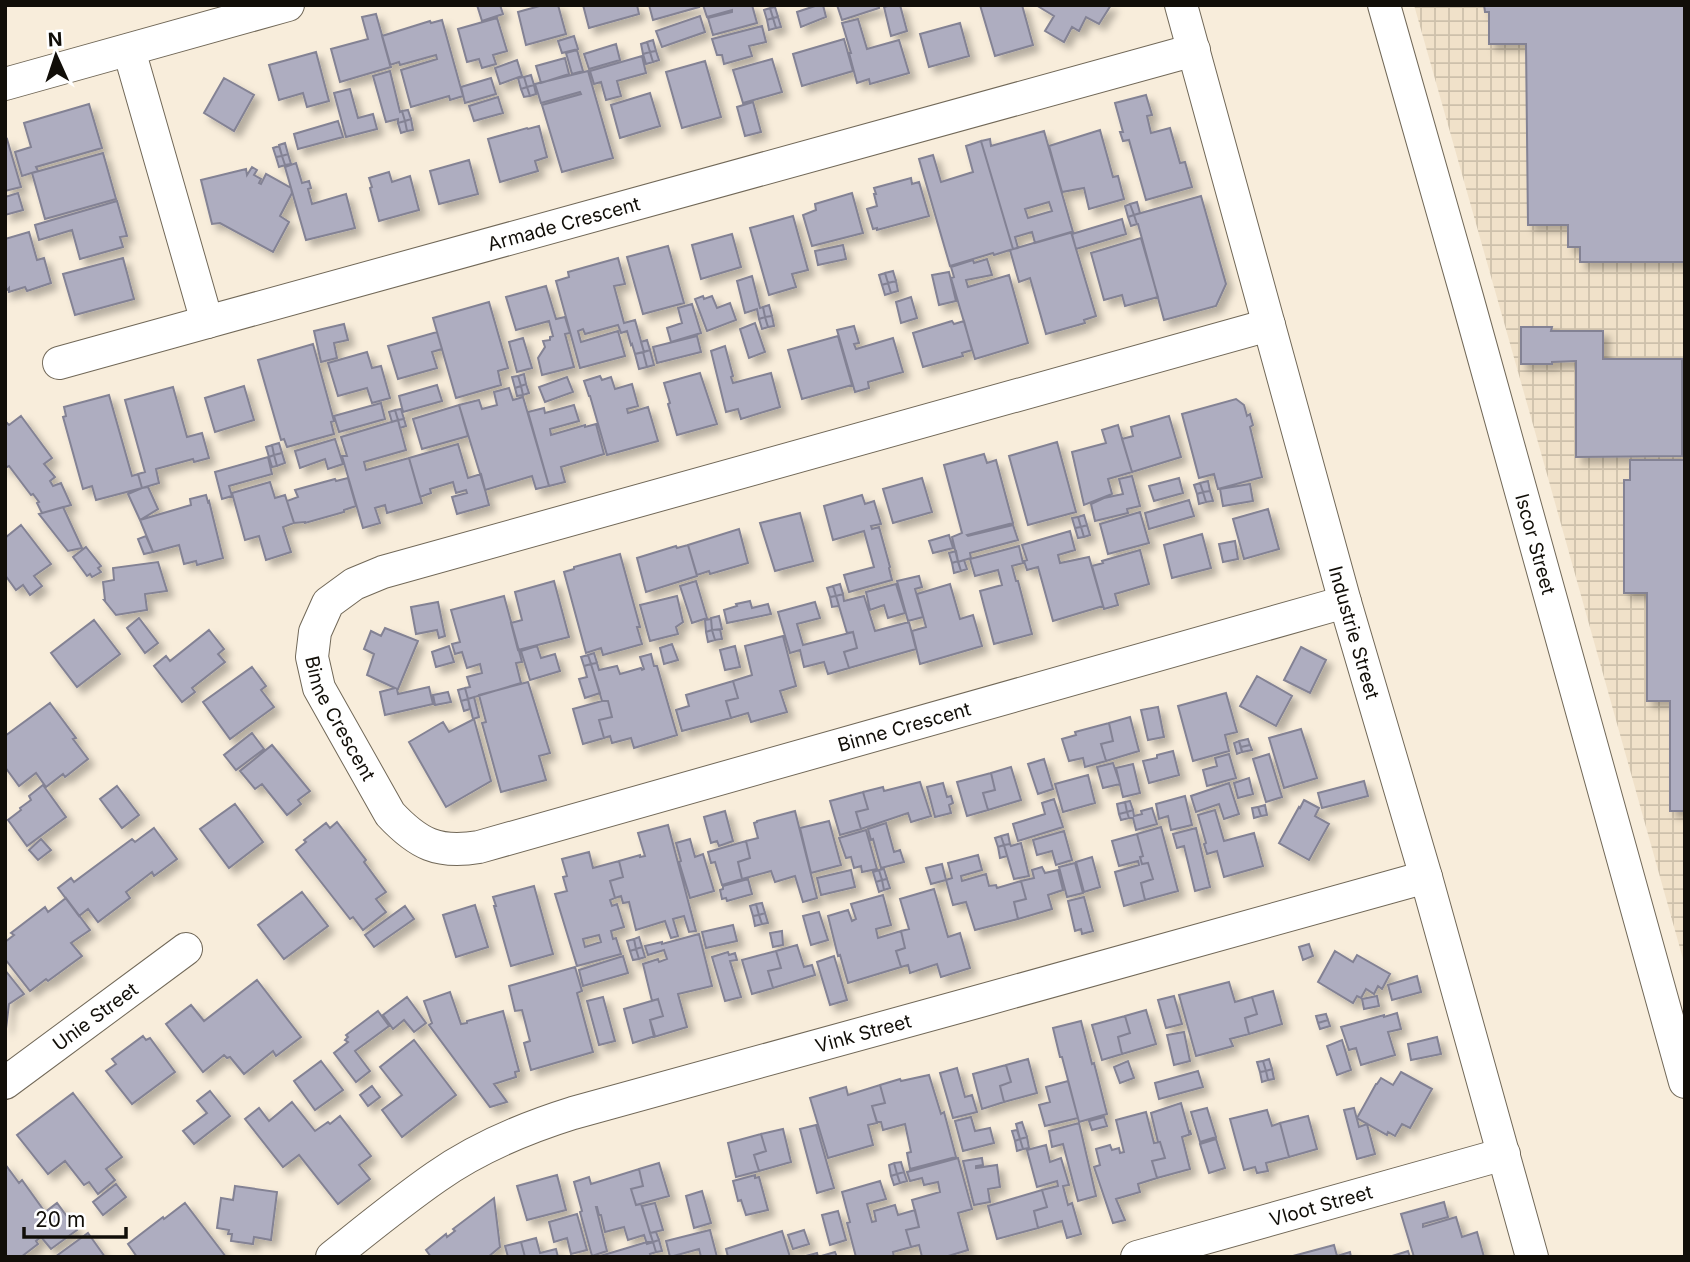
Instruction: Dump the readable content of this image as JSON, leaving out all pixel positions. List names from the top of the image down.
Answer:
{
  "streets": {
    "street": [
      "Armade Crescent",
      "Iscor Street",
      "Industrie Street",
      "Binne Crescent",
      "Unie Street",
      "Vink Street",
      "Vloot Street"
    ]
  },
  "crossings": [
    ["Armade Crescent", "Industrie Street"],
    ["Industrie Street", "Binne Crescent"],
    ["Industrie Street", "Vink Street"],
    ["Industrie Street", "Vloot Street"]
  ],
  "scale_bar": "20 m",
  "north": "top"
}
